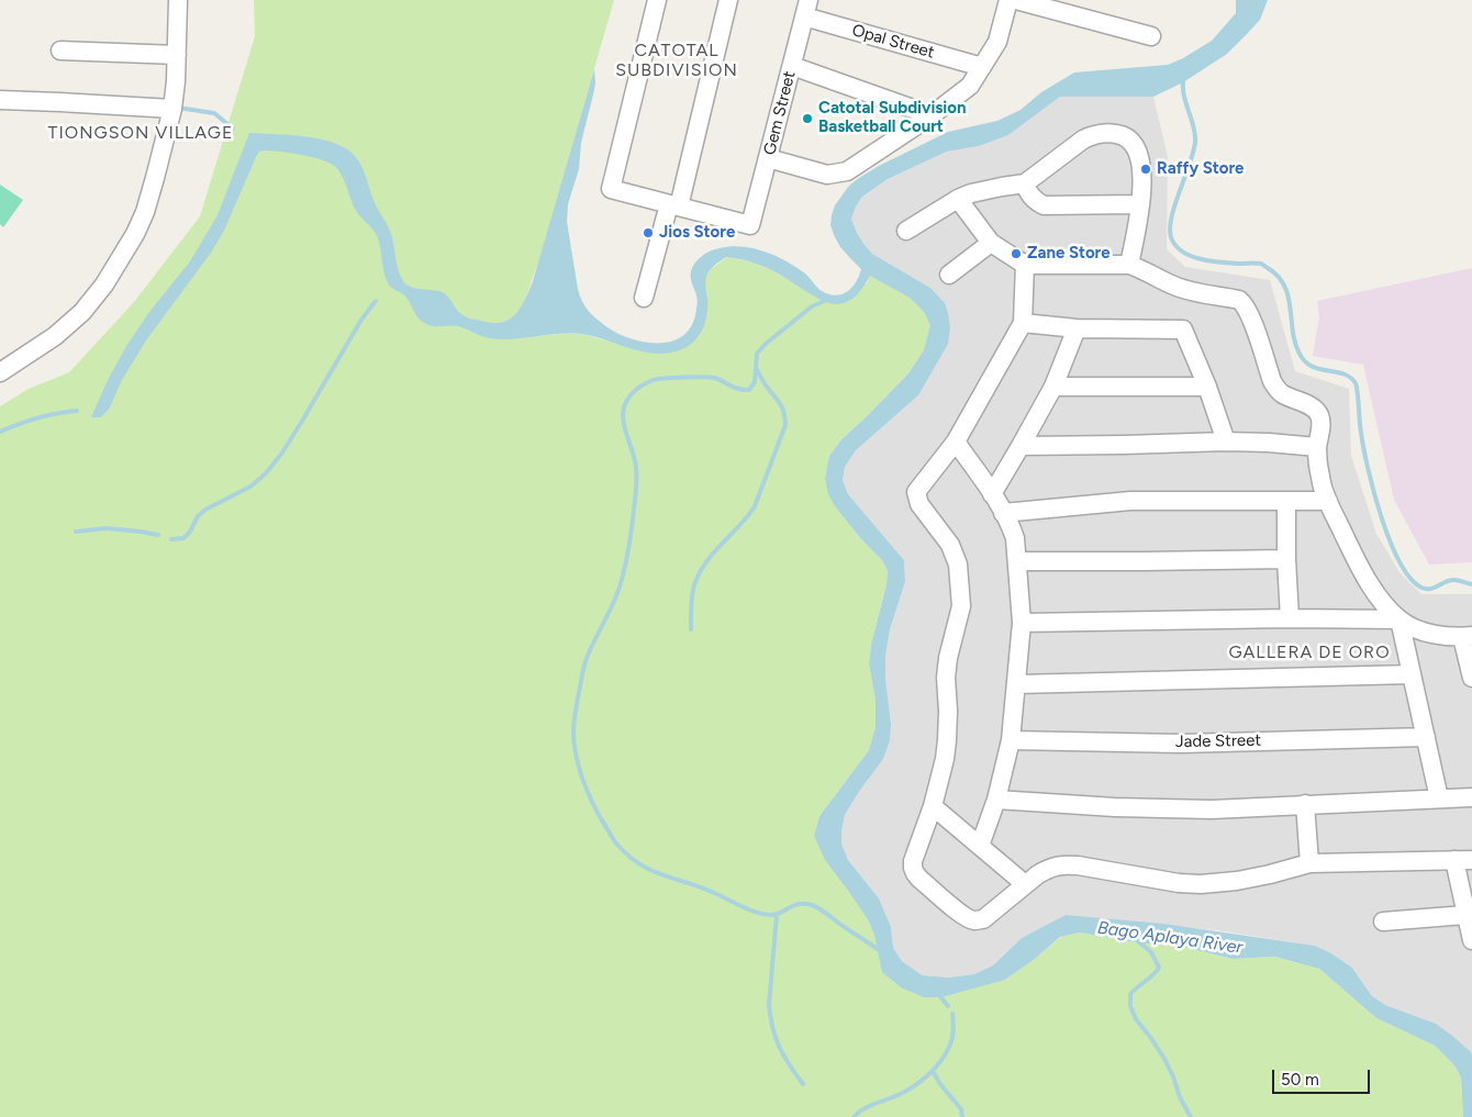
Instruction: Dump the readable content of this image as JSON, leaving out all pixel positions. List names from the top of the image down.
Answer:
{
  "streets": {
    "street": ["Opal Street", "Gem Street", "Jade Street"]
  },
  "crossings": [
    ["Opal Street", "Gem Street"]
  ],
  "districts": ["CATOTAL SUBDIVISION", "TIONGSON VILLAGE", "GALLERA DE ORO"],
  "water": ["Bago Aplaya River"],
  "places": [
    "Catotal Subdivision Basketball Court",
    "Raffy Store",
    "Jios Store",
    "Zane Store"
  ],
  "scale_bar": "50 m"
}
